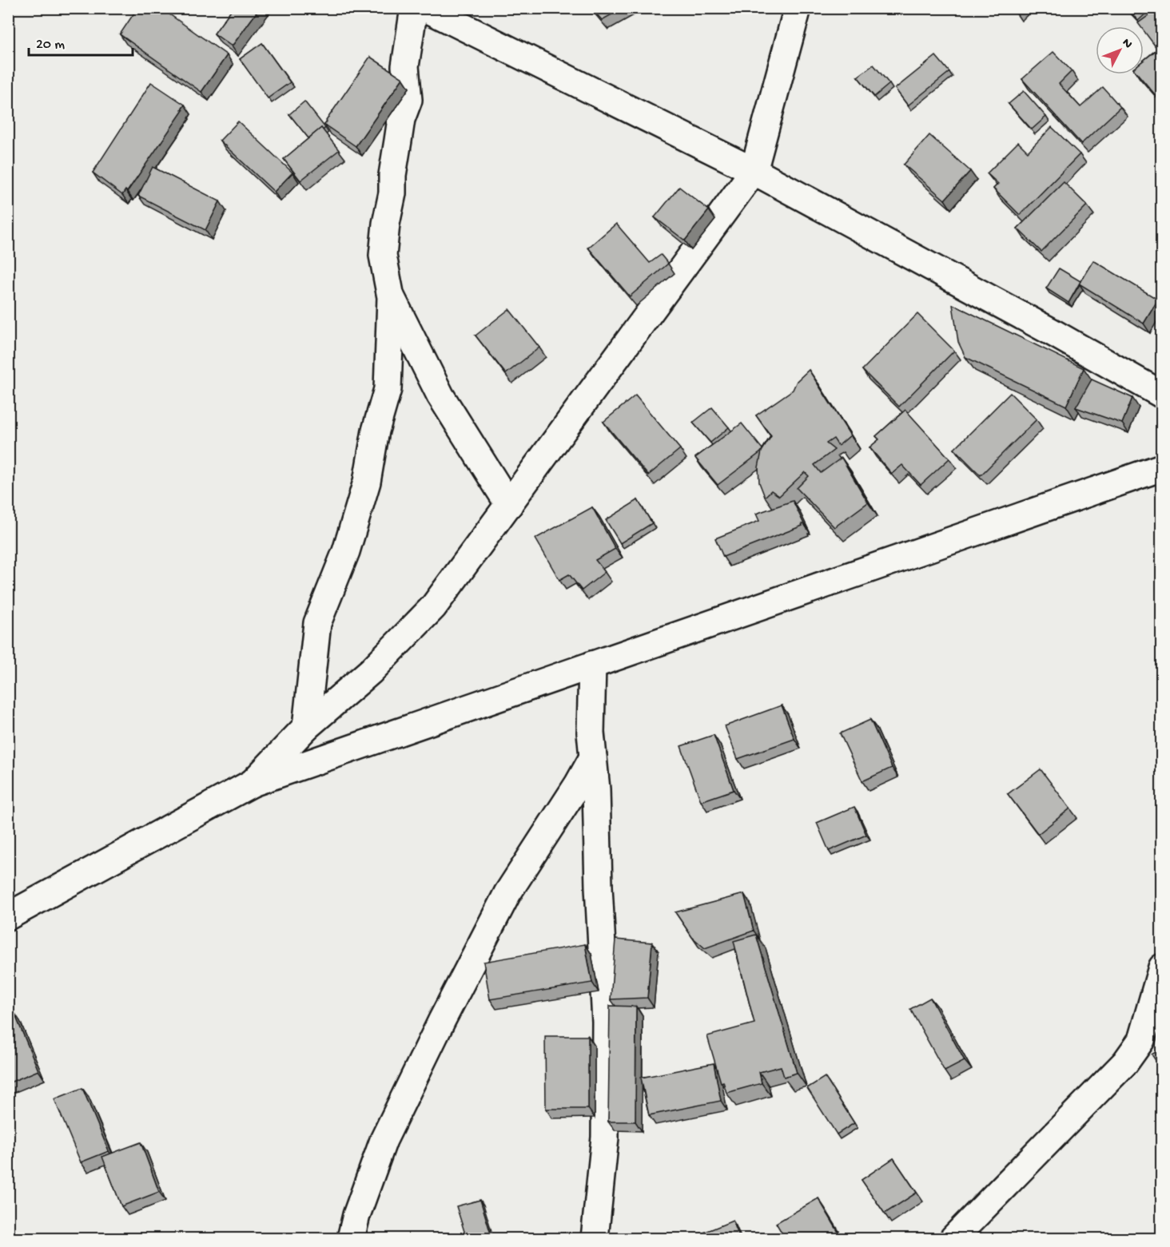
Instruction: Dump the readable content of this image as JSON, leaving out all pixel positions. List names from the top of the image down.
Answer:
{
  "scale_bar": "20 m",
  "north": "top right"
}
